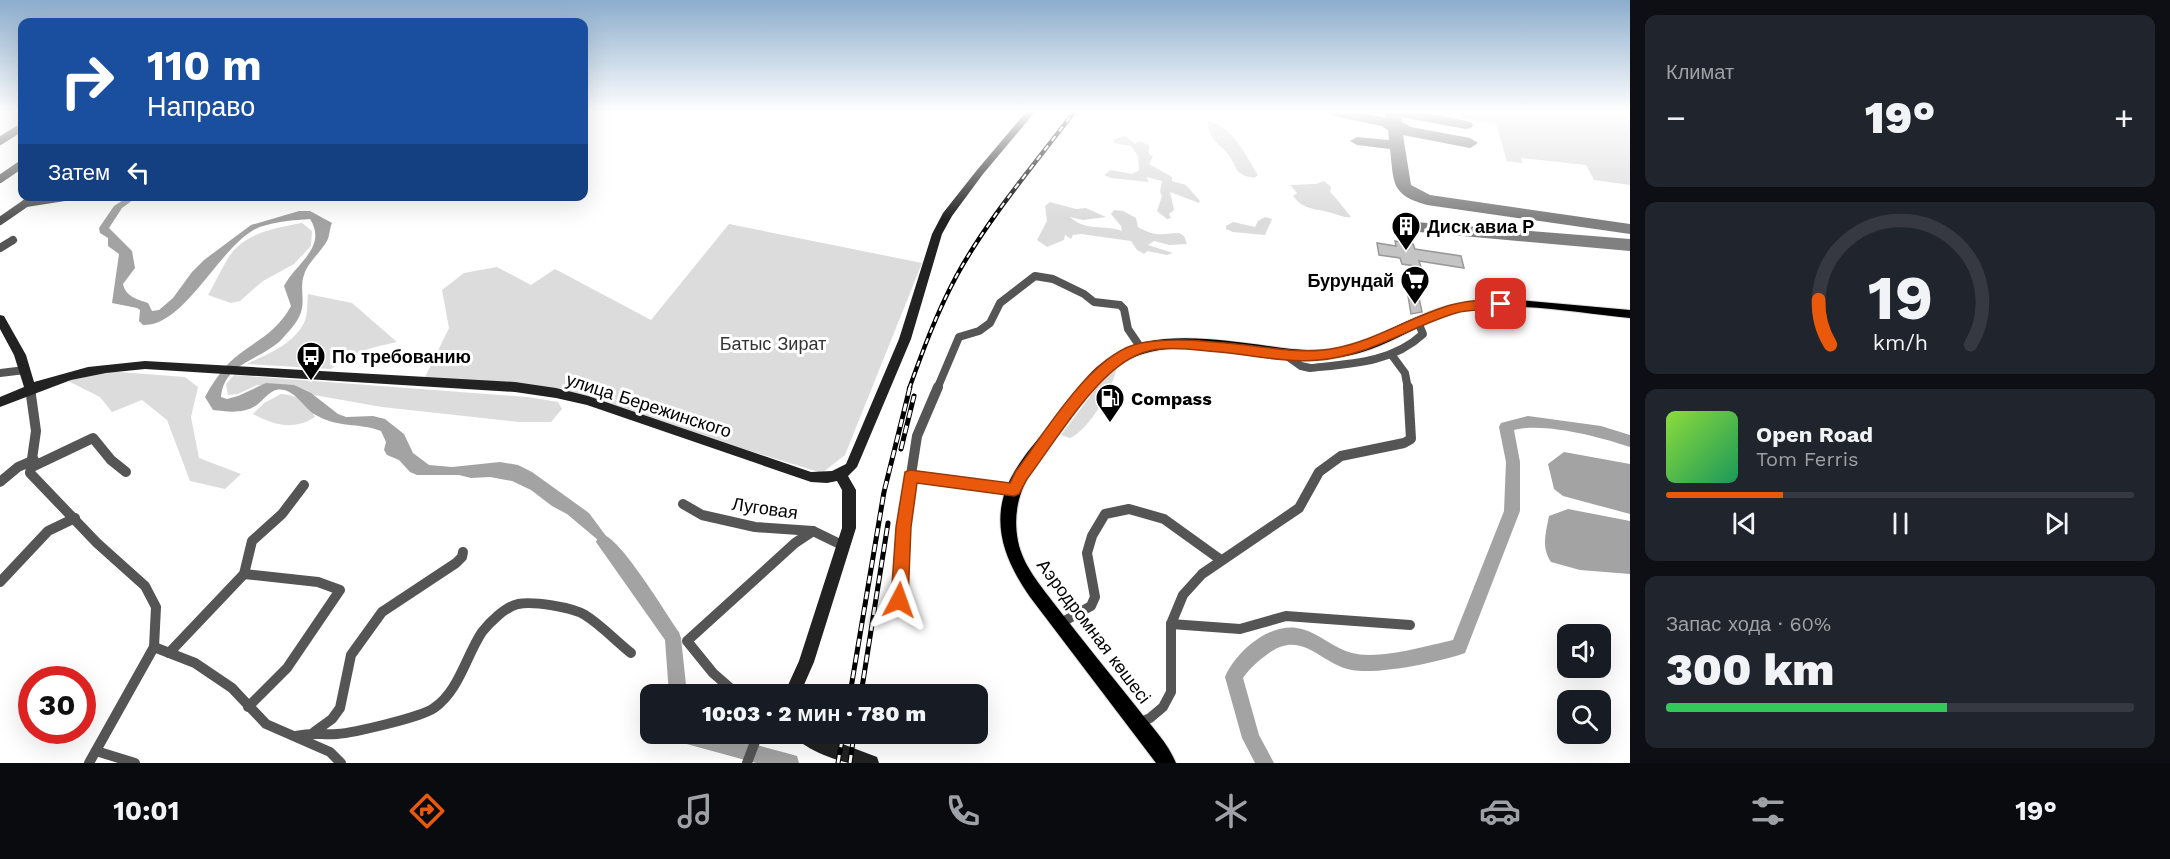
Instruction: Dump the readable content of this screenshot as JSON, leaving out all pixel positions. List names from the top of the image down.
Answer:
{
  "streets": {
    "main road": ["улица Бережинского", "Аэродромная көшесі"],
    "street": ["Луговая"]
  },
  "parks": ["Батыс Зират"],
  "places": {
    "building": ["Диск авиа Р"],
    "supermarket": ["Бурундай"],
    "bus stop": ["По требованию"],
    "fuel station": ["Compass"]
  },
  "page": {
    "tile": [
      "Климат",
      ["Запас хода · 60%", "300 km"]
    ],
    "turn": ["110 m", "Направо"],
    "heat": ["−", "19°", "+"],
    "then": "Затем",
    "song": ["Open Road", "Tom Ferris"],
    "limit": "30",
    "trip": "10:03 · 2 мин · 780 m",
    "tabs": ["10:01", "19°"],
    "gauge": ["19", "km/h"]
  }
}
